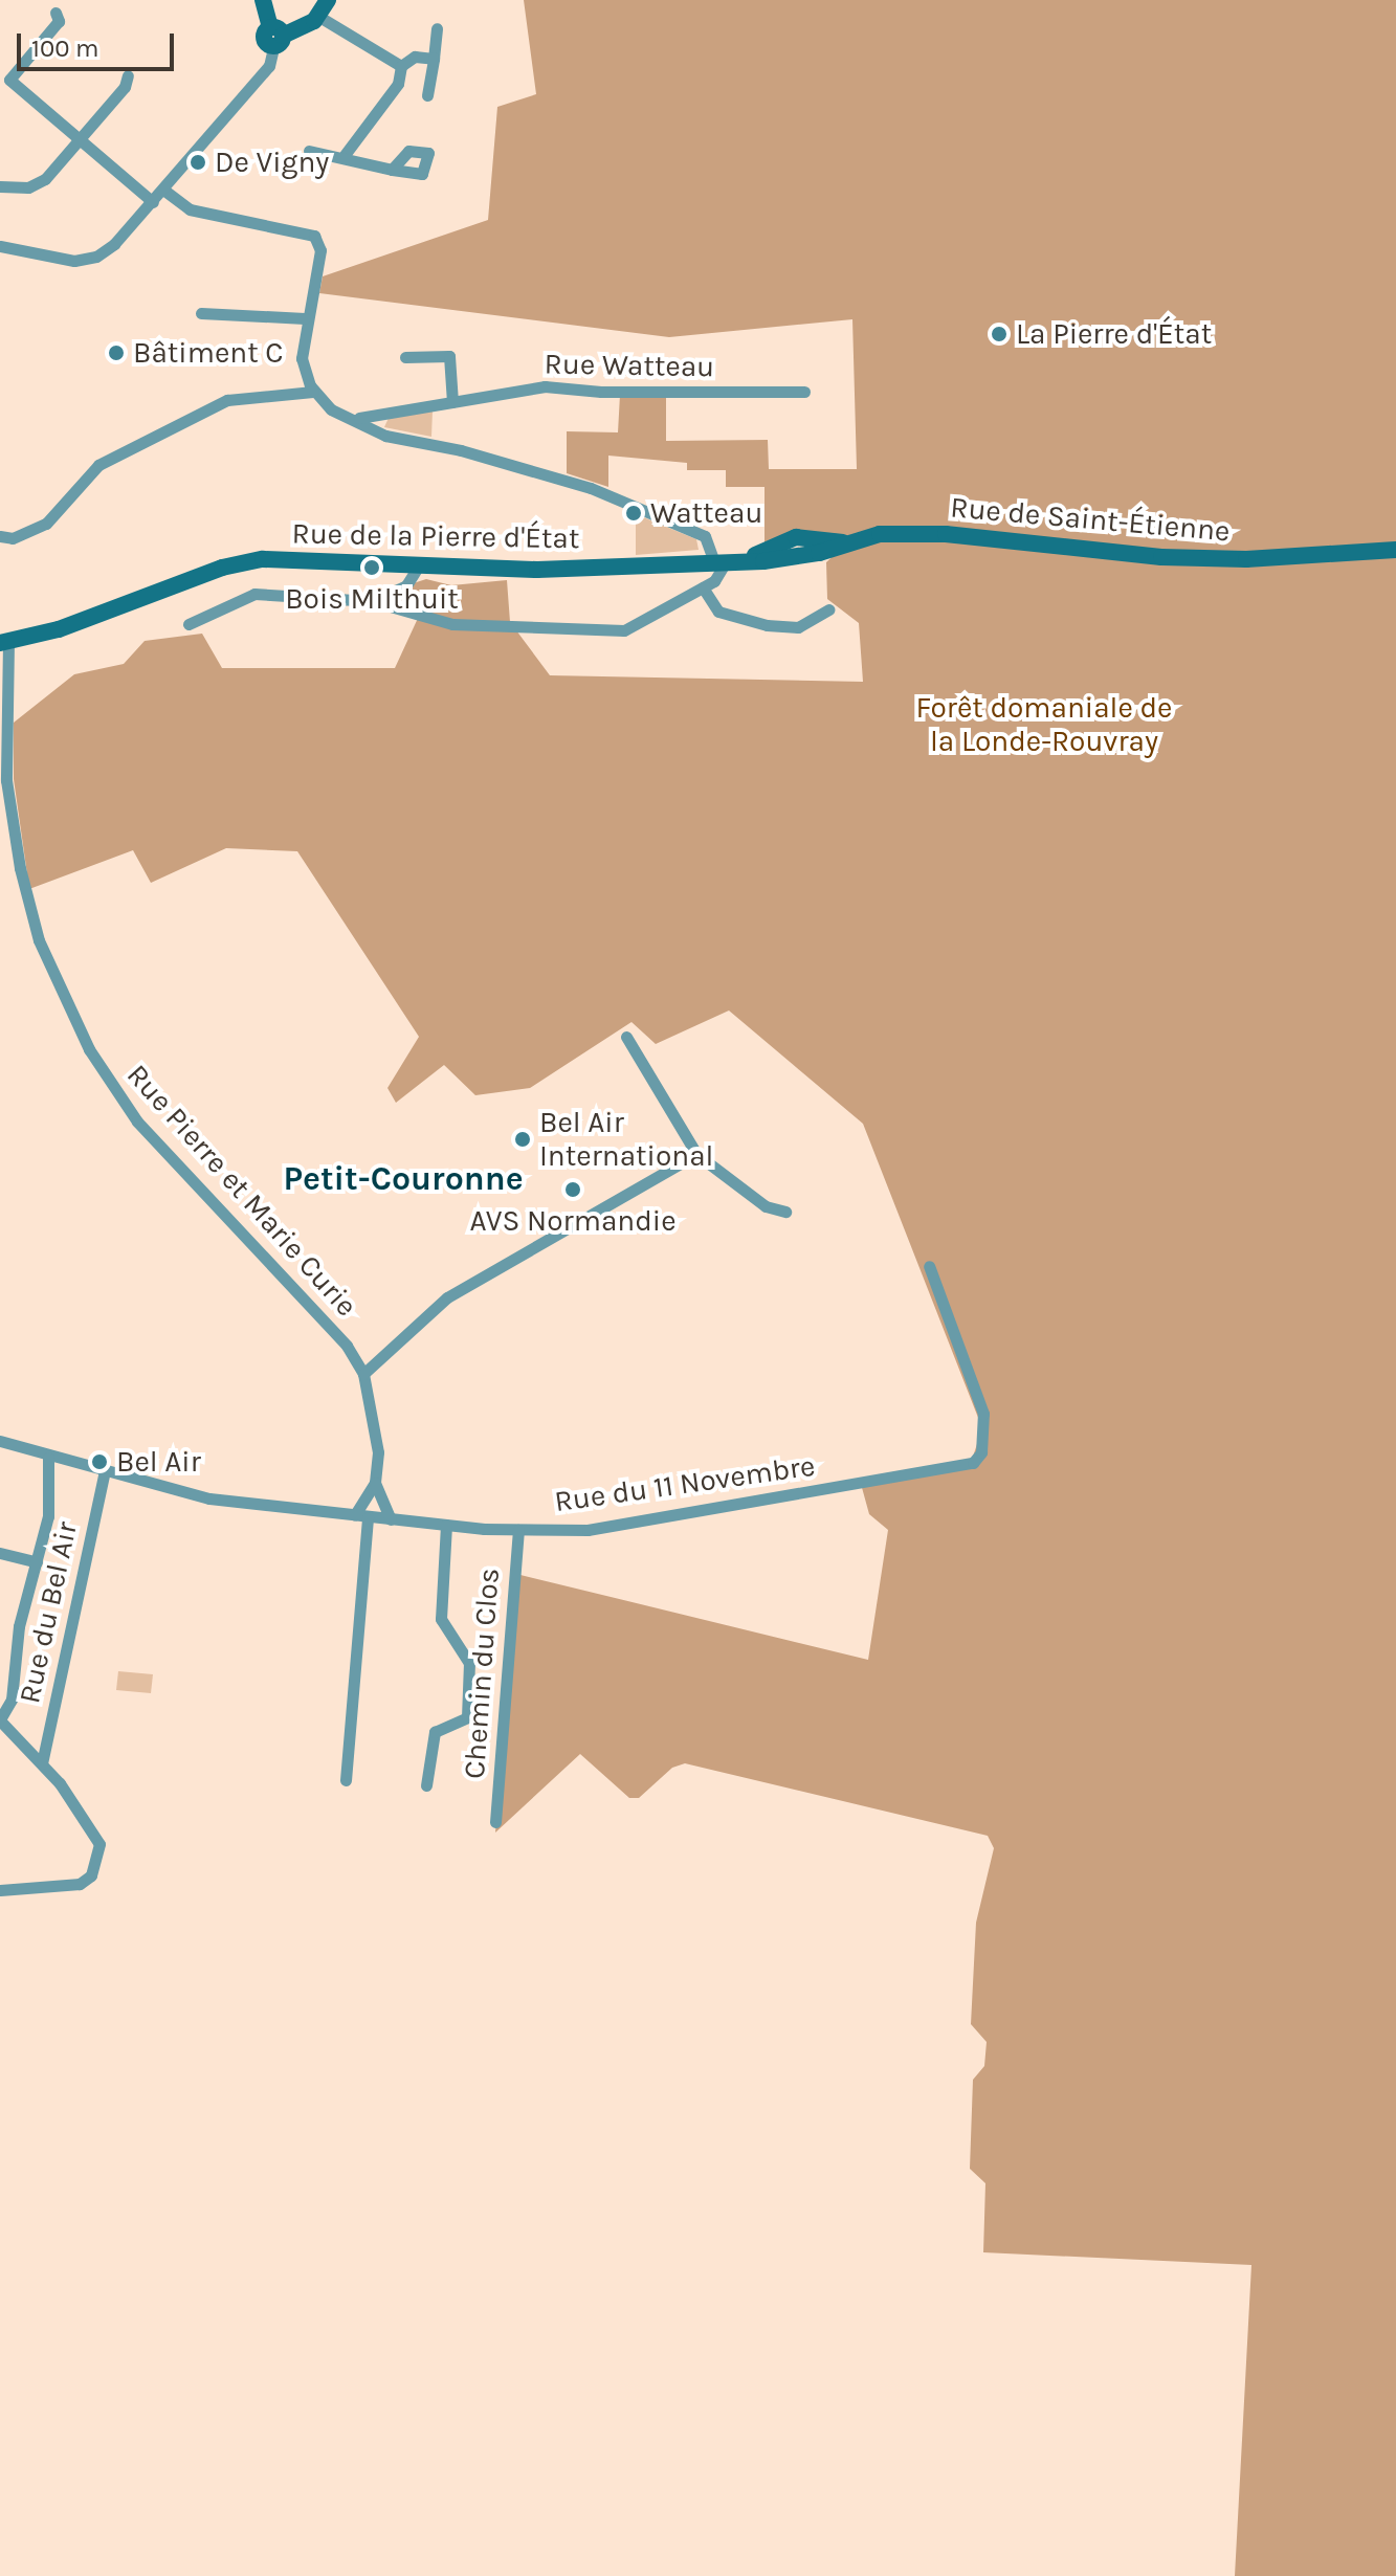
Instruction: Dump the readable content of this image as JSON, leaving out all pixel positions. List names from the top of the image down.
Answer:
{
  "streets": {
    "street": [
      "Rue Watteau",
      "Rue de Saint-Étienne",
      "Rue de la Pierre d'État",
      "Rue Pierre et Marie Curie",
      "Rue du 11 Novembre",
      "Rue du Bel Air",
      "Chemin du Clos"
    ]
  },
  "crossings": [
    ["Rue de Saint-Étienne", "Rue de la Pierre d'État"],
    ["Rue de la Pierre d'État", "Rue Pierre et Marie Curie"],
    ["Rue Pierre et Marie Curie", "Rue du 11 Novembre"],
    ["Rue du 11 Novembre", "Rue du Bel Air"],
    ["Rue du 11 Novembre", "Chemin du Clos"]
  ],
  "districts": ["Petit-Couronne"],
  "parks": ["Forêt domaniale de la Londe-Rouvray"],
  "places": [
    "De Vigny",
    "La Pierre d'État",
    "Bâtiment C",
    "Watteau",
    "Bois Milthuit",
    "Bel Air International",
    "AVS Normandie",
    "Bel Air"
  ],
  "scale_bar": "100 m"
}
